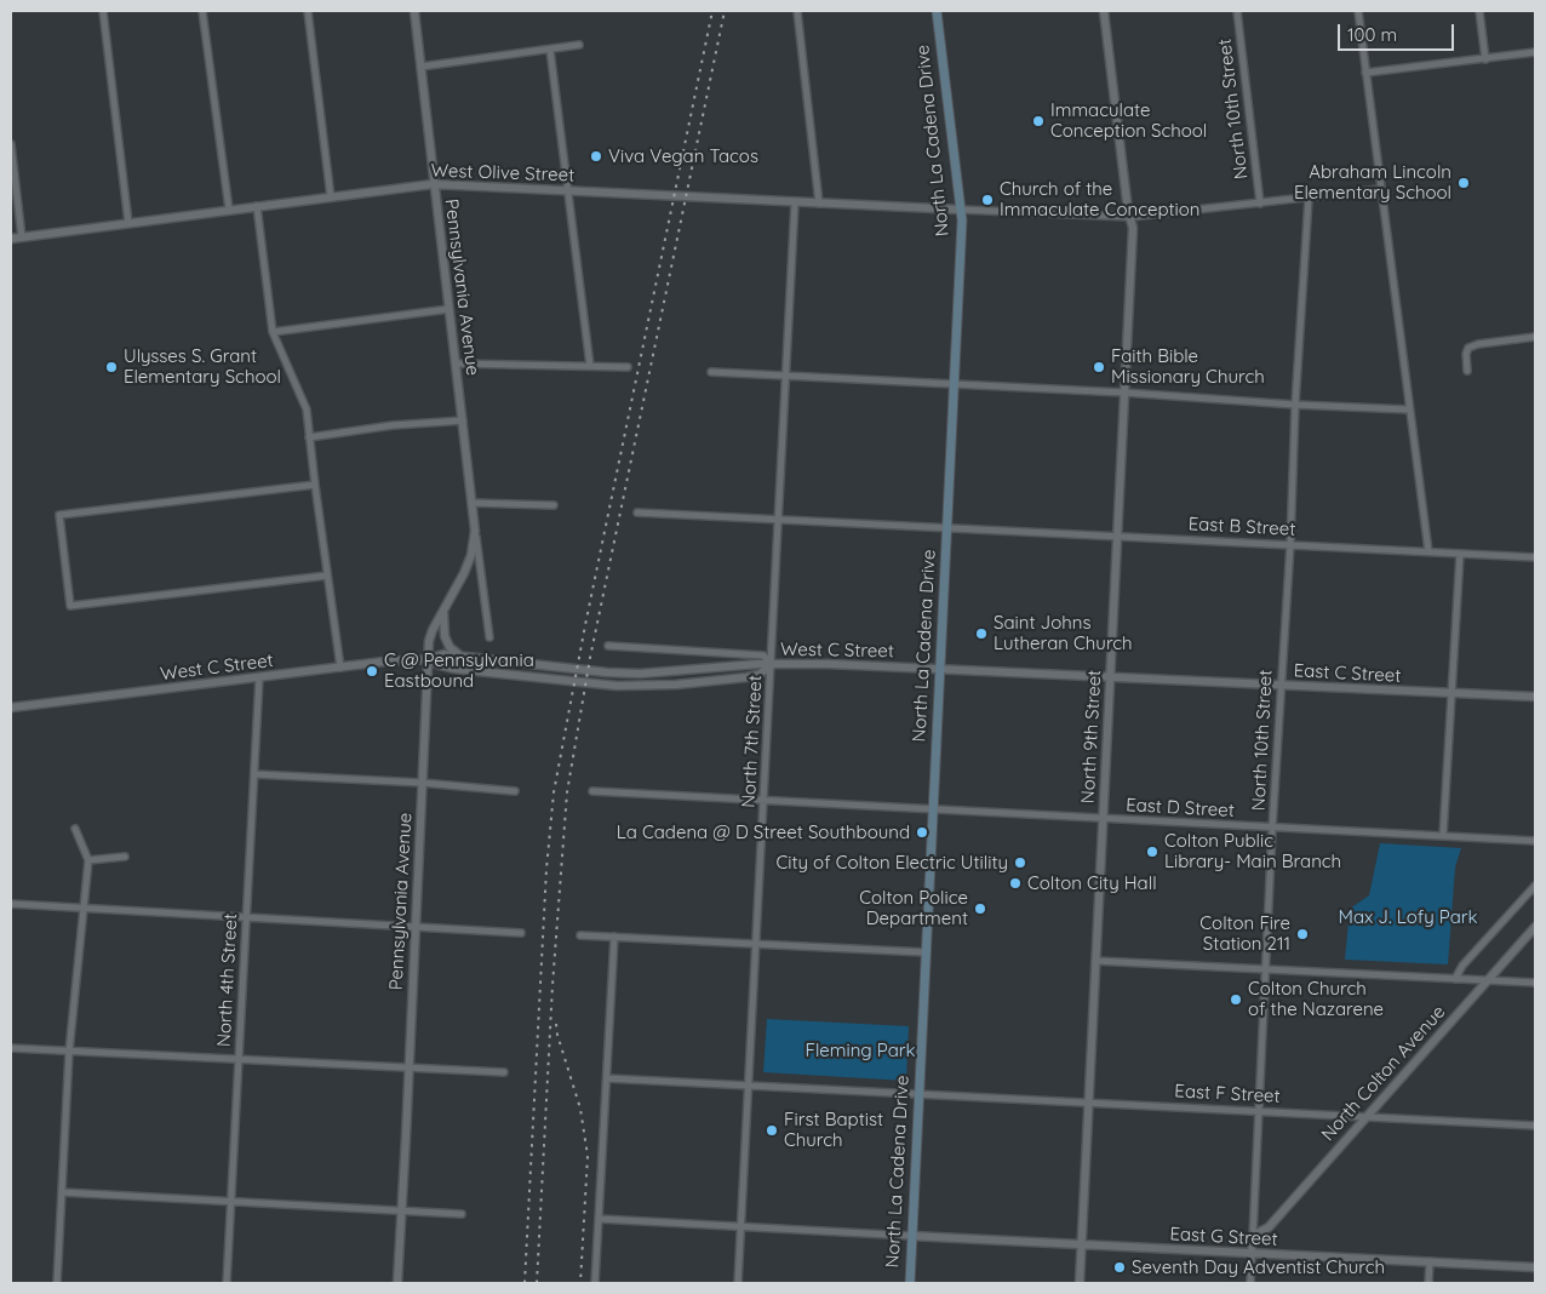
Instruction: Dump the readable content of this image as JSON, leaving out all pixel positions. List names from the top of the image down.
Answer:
{
  "streets": {
    "main road": ["North La Cadena Drive"],
    "street": [
      "North 10th Street",
      "West Olive Street",
      "Pennsylvania Avenue",
      "East B Street",
      "West C Street",
      "East C Street",
      "North 9th Street",
      "North 7th Street",
      "East D Street",
      "North 4th Street",
      "North Colton Avenue",
      "East F Street",
      "East G Street"
    ]
  },
  "crossings": [
    ["North 10th Street", "East B Street"],
    ["North 10th Street", "East C Street"],
    ["North 10th Street", "East D Street"],
    ["North 10th Street", "North Colton Avenue"],
    ["North 10th Street", "East F Street"],
    ["North 10th Street", "East G Street"],
    ["North La Cadena Drive", "West Olive Street"],
    ["North La Cadena Drive", "East B Street"],
    ["North La Cadena Drive", "West C Street"],
    ["North La Cadena Drive", "East C Street"],
    ["North La Cadena Drive", "East D Street"],
    ["North La Cadena Drive", "East F Street"],
    ["North La Cadena Drive", "East G Street"],
    ["West Olive Street", "Pennsylvania Avenue"],
    ["West Olive Street", "North 7th Street"],
    ["Pennsylvania Avenue", "West C Street"],
    ["East B Street", "North 9th Street"],
    ["East B Street", "North 7th Street"],
    ["West C Street", "East C Street"],
    ["West C Street", "North 7th Street"],
    ["West C Street", "North 4th Street"],
    ["East C Street", "North 9th Street"],
    ["North 9th Street", "East D Street"],
    ["North 9th Street", "East F Street"],
    ["North 9th Street", "East G Street"],
    ["North 7th Street", "East D Street"],
    ["North 7th Street", "East F Street"],
    ["North Colton Avenue", "East F Street"]
  ],
  "parks": ["Max J. Lofy Park", "Fleming Park"],
  "places": [
    "Immaculate Conception School",
    "Viva Vegan Tacos",
    "Abraham Lincoln Elementary School",
    "Church of the Immaculate Conception",
    "Ulysses S. Grant Elementary School",
    "Faith Bible Missionary Church",
    "Saint Johns Lutheran Church",
    "C @ Pennsylvania Eastbound",
    "La Cadena @ D Street Southbound",
    "Colton Public Library- Main Branch",
    "City of Colton Electric Utility",
    "Colton City Hall",
    "Colton Police Department",
    "Colton Fire Station 211",
    "Colton Church of the Nazarene",
    "First Baptist Church",
    "Seventh Day Adventist Church"
  ],
  "scale_bar": "100 m"
}
